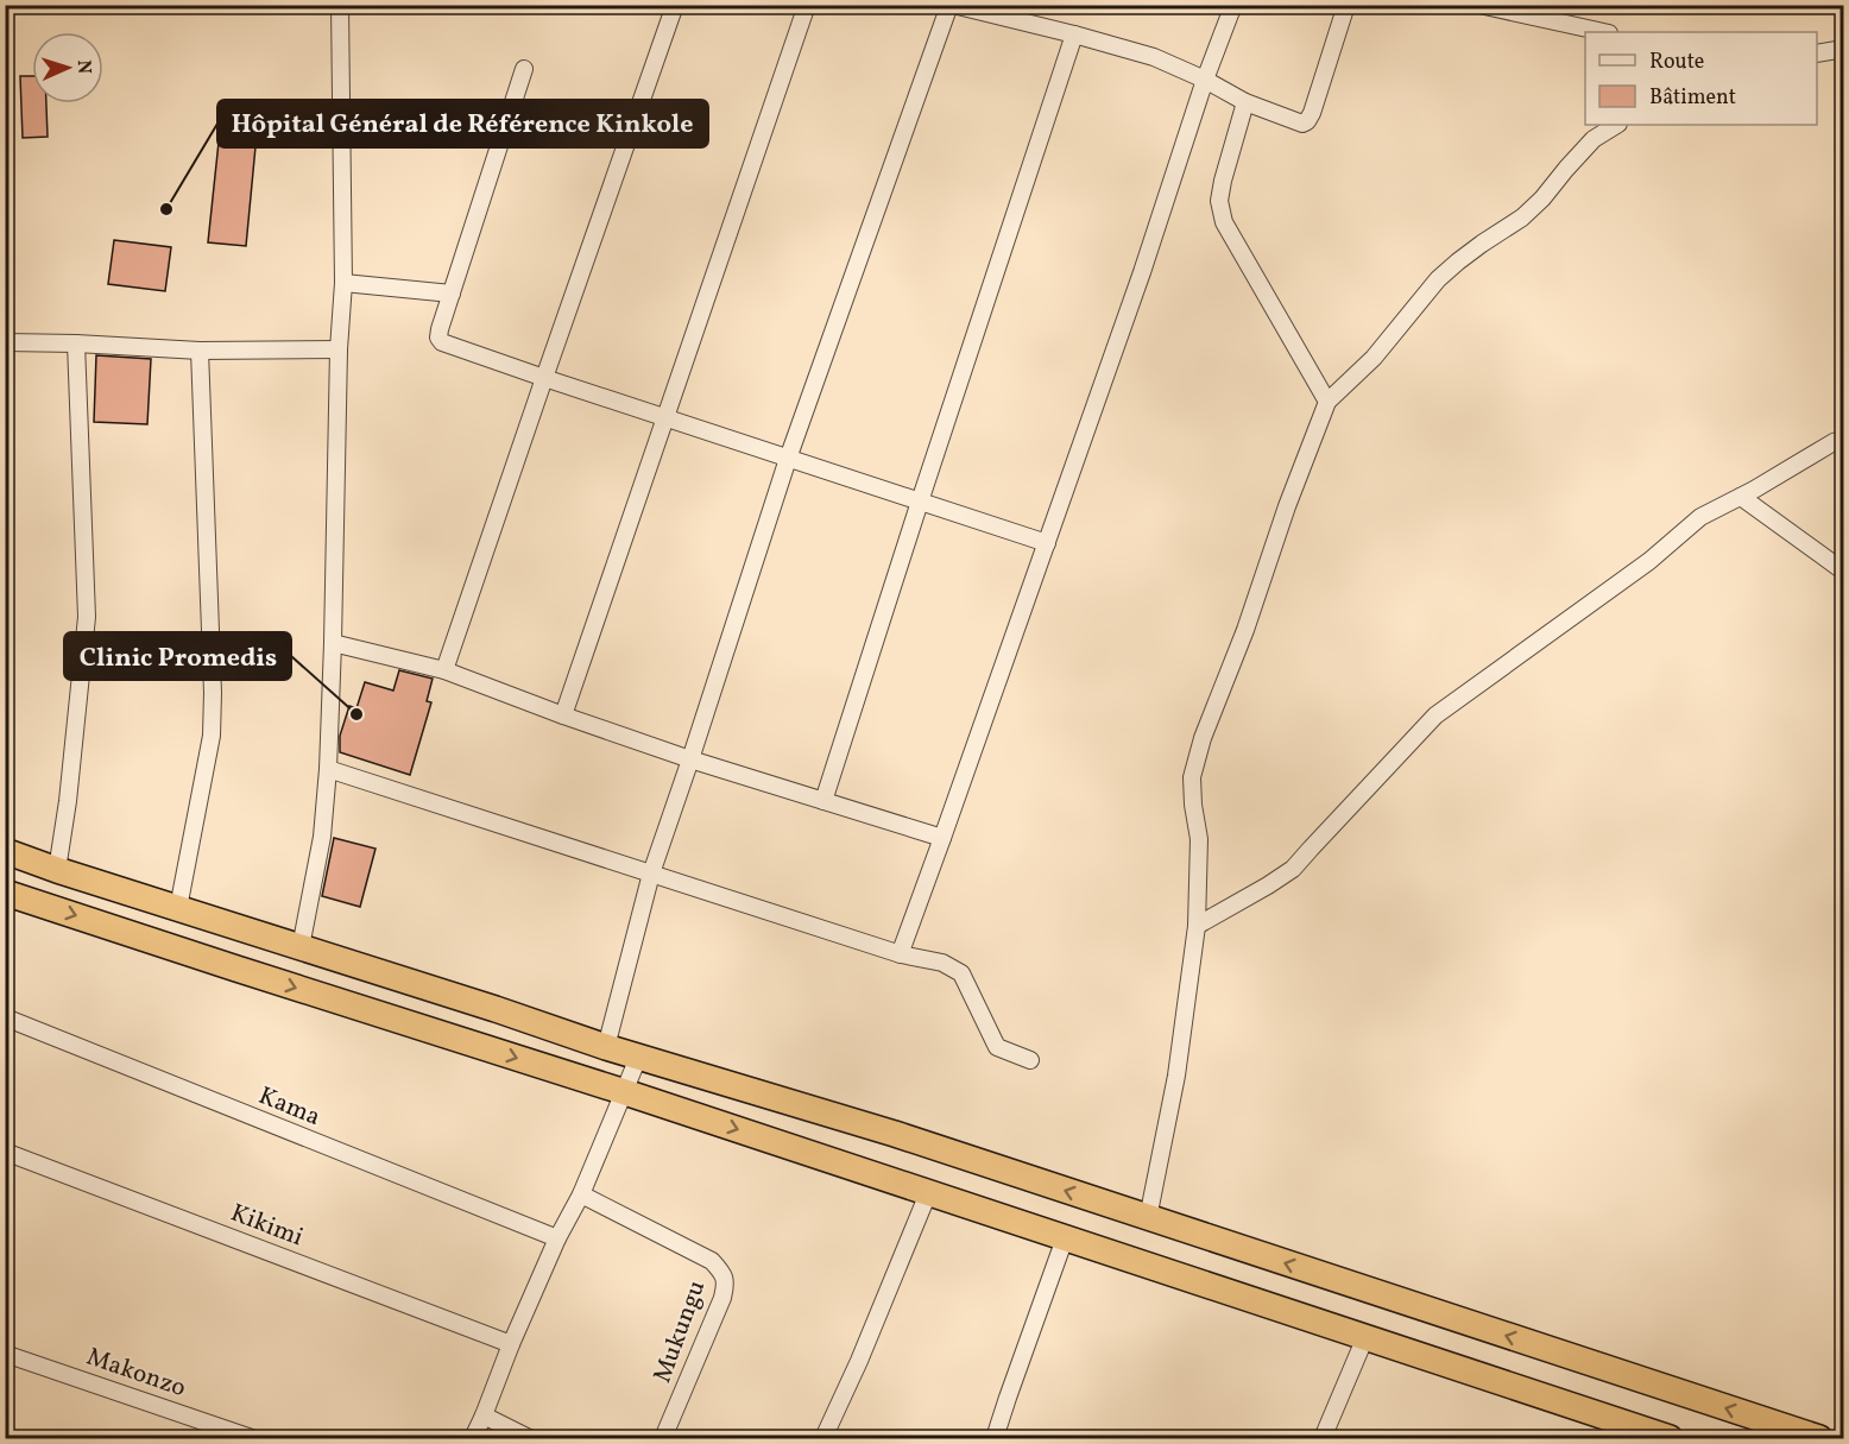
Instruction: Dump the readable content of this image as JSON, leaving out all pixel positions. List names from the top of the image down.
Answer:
{
  "streets": {
    "street": [
      "Kama",
      "Kikimi",
      "Mukungu",
      "Makonzo"
    ]
  },
  "places": ["Hôpital Général de Référence Kinkole", "Clinic Promedis"],
  "legend": ["Route", "Bâtiment"],
  "north": "right"
}
